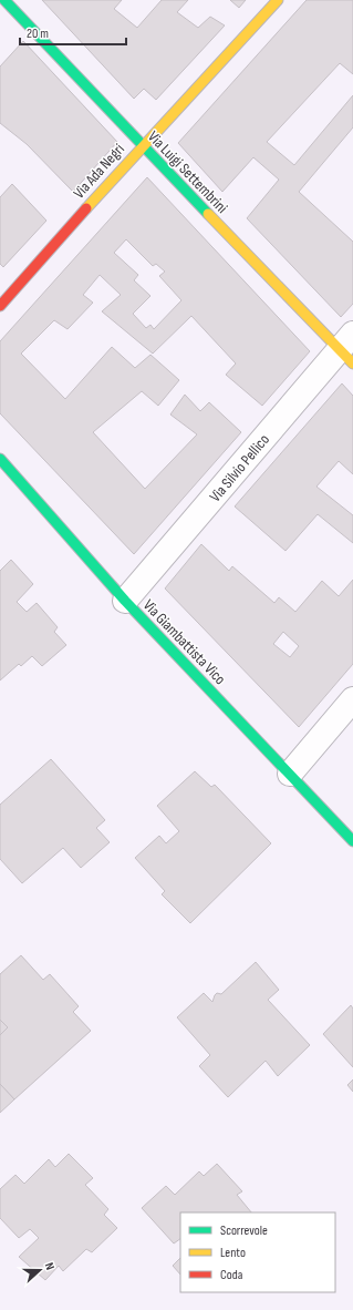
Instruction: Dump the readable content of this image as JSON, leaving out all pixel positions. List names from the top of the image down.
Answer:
{
  "streets": {
    "street": [
      "Via Ada Negri",
      "Via Luigi Settembrini",
      "Via Silvio Pellico",
      "Via Giambattista Vico"
    ]
  },
  "crossings": [
    ["Via Ada Negri", "Via Luigi Settembrini"],
    ["Via Luigi Settembrini", "Via Silvio Pellico"],
    ["Via Silvio Pellico", "Via Giambattista Vico"]
  ],
  "legend": ["Scorrevole", "Lento", "Coda"],
  "scale_bar": "20 m",
  "north": "right"
}
